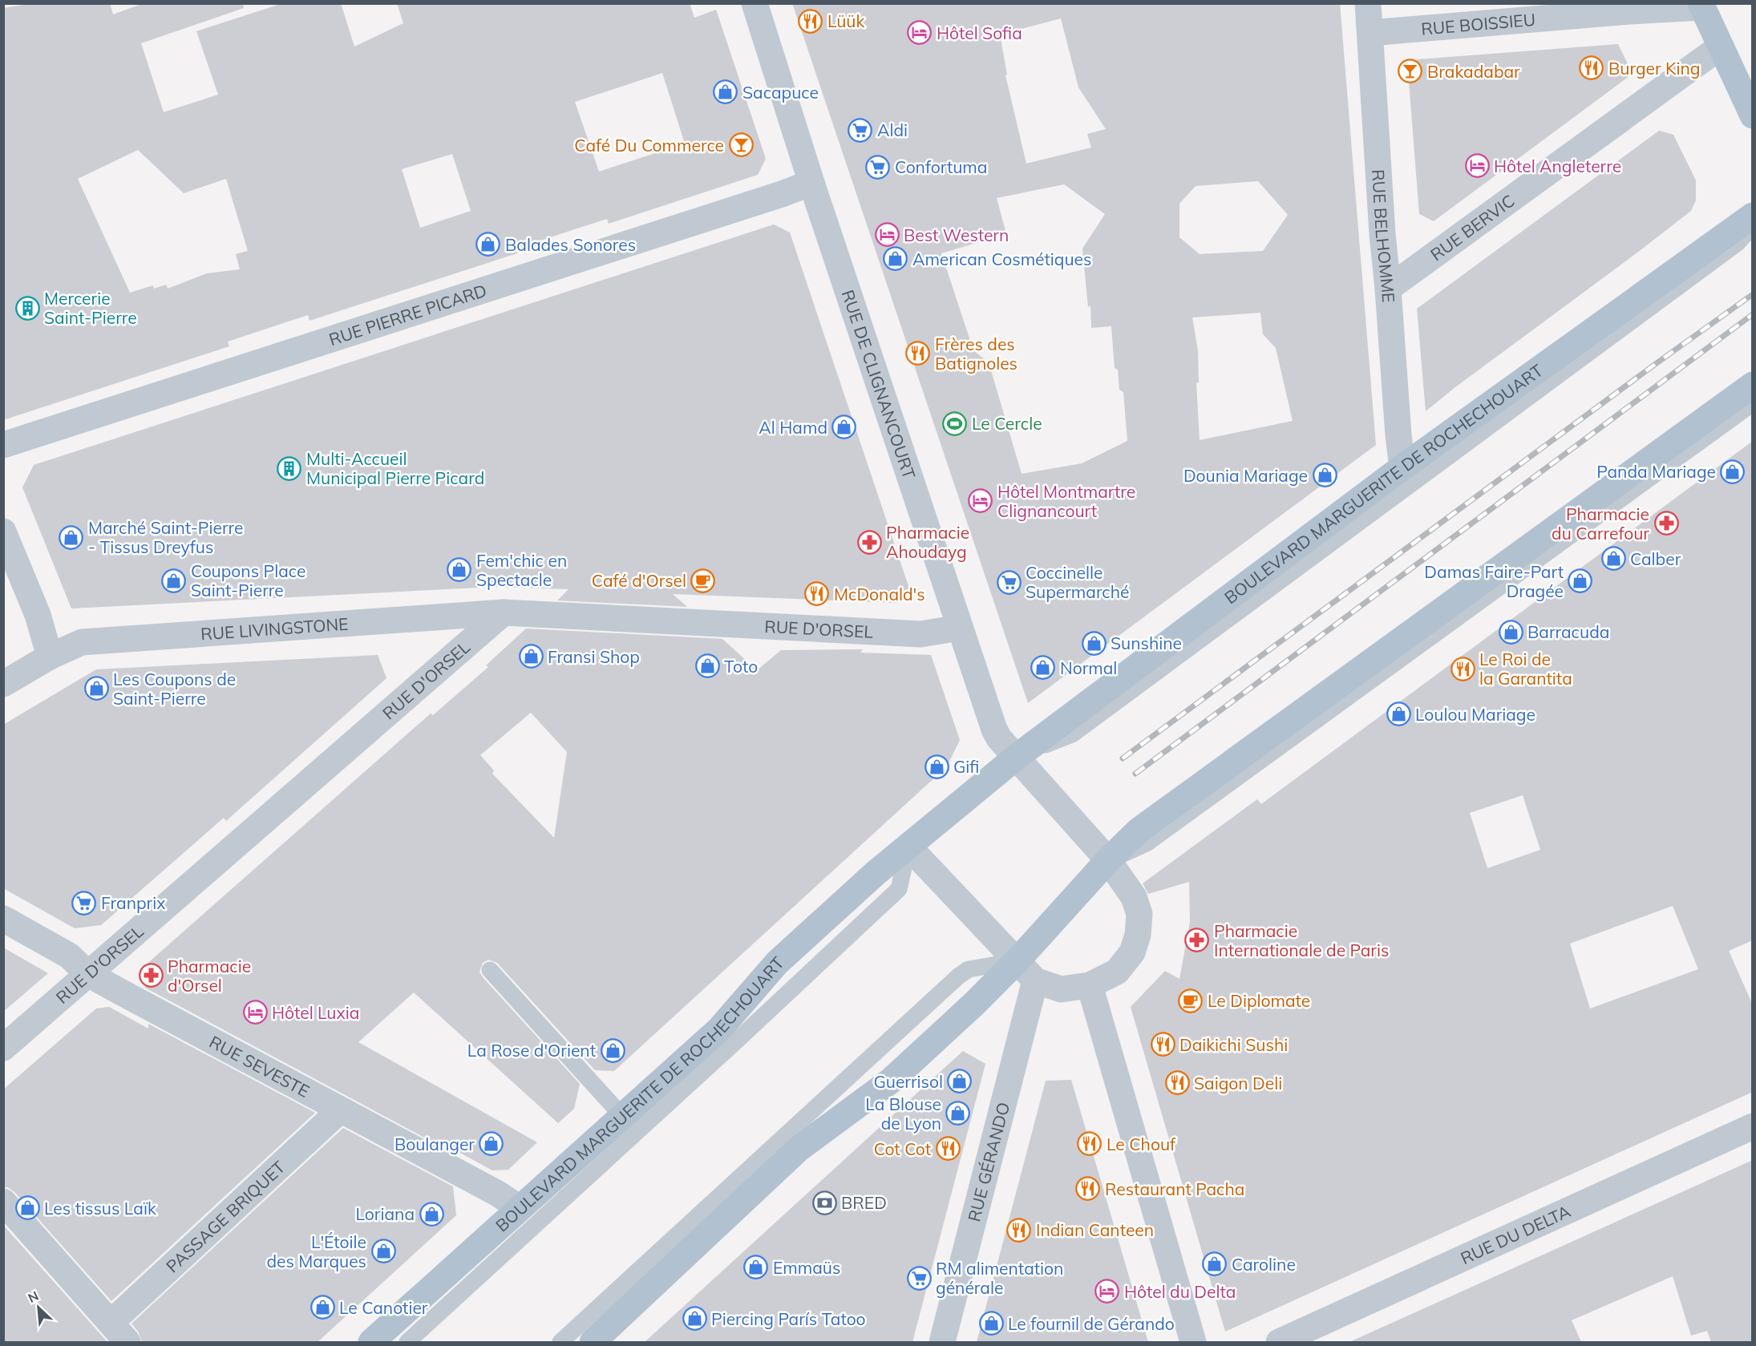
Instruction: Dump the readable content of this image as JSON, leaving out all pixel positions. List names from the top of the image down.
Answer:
{
  "streets": {
    "main road": ["BOULEVARD MARGUERITE DE ROCHECHOUART"],
    "street": [
      "RUE BOISSIEU",
      "RUE BERVIC",
      "RUE BELHOMME",
      "RUE PIERRE PICARD",
      "RUE DE CLIGNANCOURT",
      "RUE D'ORSEL",
      "RUE LIVINGSTONE",
      "RUE SEVESTE",
      "RUE GÉRANDO",
      "PASSAGE BRIQUET",
      "RUE DU DELTA"
    ]
  },
  "crossings": [
    ["RUE BOISSIEU", "RUE BELHOMME"],
    ["RUE BERVIC", "RUE BELHOMME"],
    ["RUE BELHOMME", "BOULEVARD MARGUERITE DE ROCHECHOUART"],
    ["RUE PIERRE PICARD", "RUE DE CLIGNANCOURT"],
    ["RUE DE CLIGNANCOURT", "BOULEVARD MARGUERITE DE ROCHECHOUART"],
    ["RUE DE CLIGNANCOURT", "RUE D'ORSEL"],
    ["BOULEVARD MARGUERITE DE ROCHECHOUART", "RUE SEVESTE"],
    ["RUE D'ORSEL", "RUE LIVINGSTONE"],
    ["RUE D'ORSEL", "RUE SEVESTE"],
    ["RUE SEVESTE", "PASSAGE BRIQUET"]
  ],
  "places": {
    "restaurant": [
      "Lüük",
      "Burger King",
      "Frères des Batignoles",
      "McDonald's",
      "Le Roi de la Garantita",
      "Daikichi Sushi",
      "Saigon Deli",
      "Le Chouf",
      "Cot Cot",
      "Restaurant Pacha",
      "Indian Canteen"
    ],
    "hotel": [
      "Hôtel Sofia",
      "Hôtel Angleterre",
      "Best Western",
      "Hôtel Montmartre Clignancourt",
      "Hôtel Luxia",
      "Hôtel du Delta"
    ],
    "bar": ["Brakadabar", "Café Du Commerce"],
    "shop": [
      "Sacapuce",
      "Balades Sonores",
      "American Cosmétiques",
      "Al Hamd",
      "Panda Mariage",
      "Dounia Mariage",
      "Marché Saint-Pierre - Tissus Dreyfus",
      "Calber",
      "Fem'chic en Spectacle",
      "Coupons Place Saint-Pierre",
      "Damas Faire-Part Dragée",
      "Barracuda",
      "Sunshine",
      "Fransi Shop",
      "Toto",
      "Normal",
      "Les Coupons de Saint-Pierre",
      "Loulou Mariage",
      "Gifi",
      "La Rose d'Orient",
      "Guerrisol",
      "La Blouse de Lyon",
      "Boulanger",
      "Les tissus Laïk",
      "Loriana",
      "L'Étoile des Marques",
      "Caroline",
      "Emmaüs",
      "Le Canotier",
      "Piercing París Tatoo",
      "Le fournil de Gérando"
    ],
    "supermarket": [
      "Aldi",
      "Confortuma",
      "Coccinelle Supermarché",
      "Franprix",
      "RM alimentation générale"
    ],
    "building": ["Mercerie Saint-Pierre", "Multi-Accueil Municipal Pierre Picard"],
    "sports": ["Le Cercle"],
    "pharmacy": [
      "Pharmacie du Carrefour",
      "Pharmacie Ahoudayg",
      "Pharmacie Internationale de Paris",
      "Pharmacie d'Orsel"
    ],
    "cafe": ["Café d'Orsel", "Le Diplomate"],
    "bank": ["BRED"]
  },
  "north": "top left"
}
